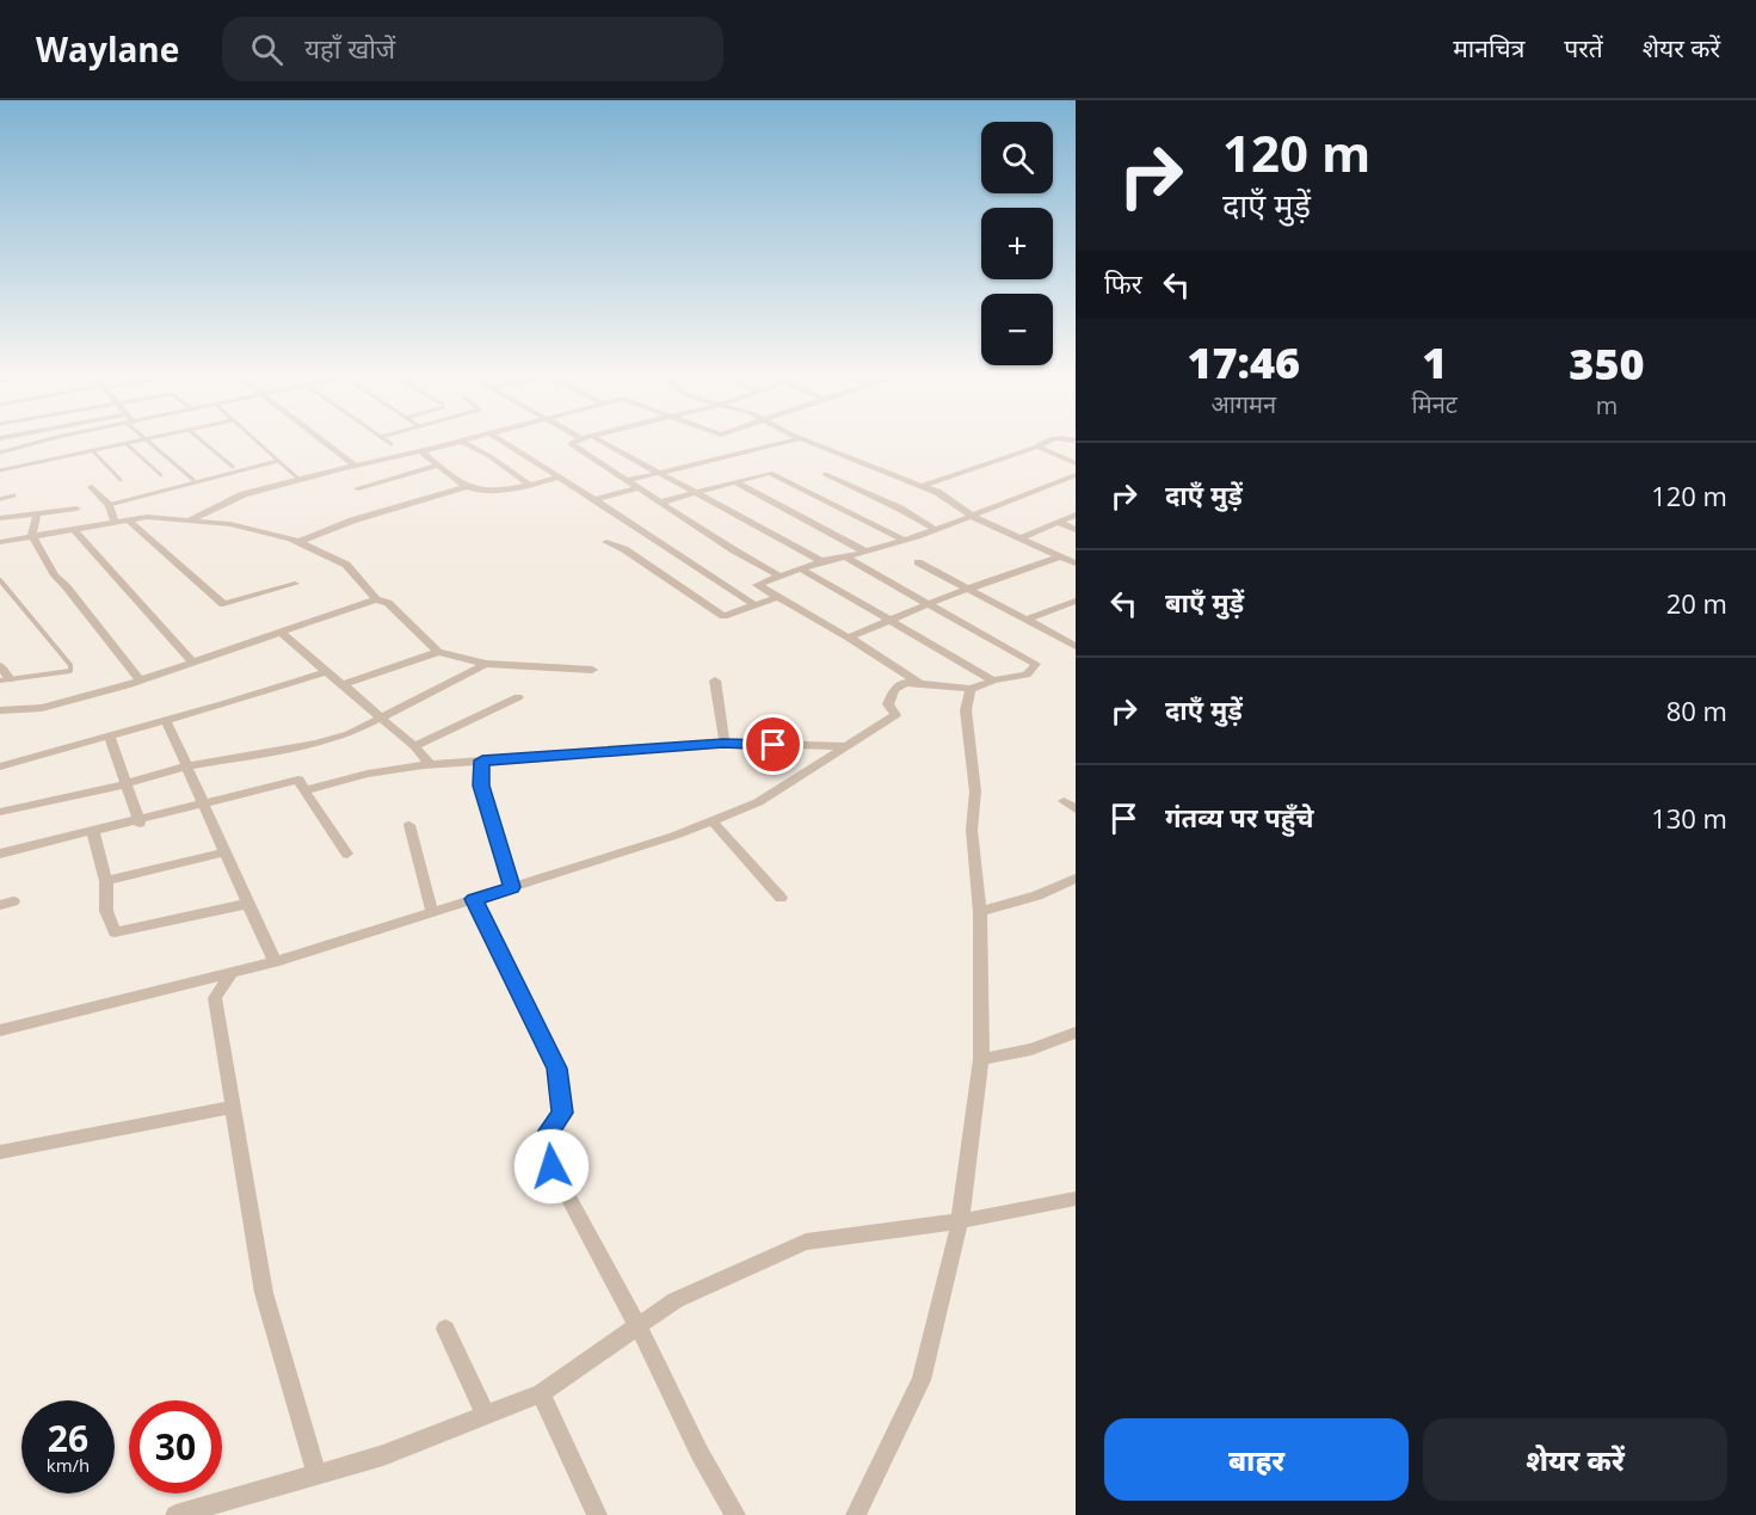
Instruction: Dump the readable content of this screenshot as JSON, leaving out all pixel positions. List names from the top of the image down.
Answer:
{
  "page": {
    "header": "Waylane",
    "search": "यहाँ खोजें",
    "nav": ["मानचित्र", "परतें", "शेयर करें"],
    "turn": ["120 m", "दाएँ मुड़ें"],
    "map_buttons": ["+", "−"],
    "then": "फिर",
    "eta": [
      "17:46",
      "आगमन",
      "1",
      "मिनट",
      "350",
      "m"
    ],
    "list": [
      {
        "name": "दाएँ मुड़ें",
        "value": "120 m"
      },
      {
        "name": "बाएँ मुड़ें",
        "value": "20 m"
      },
      {
        "name": "दाएँ मुड़ें",
        "value": "80 m"
      },
      {
        "name": "गंतव्य पर पहुँचे",
        "value": "130 m"
      }
    ],
    "speed": "26 km/h",
    "limit": "30",
    "buttons": ["बाहर", "शेयर करें"]
  }
}
